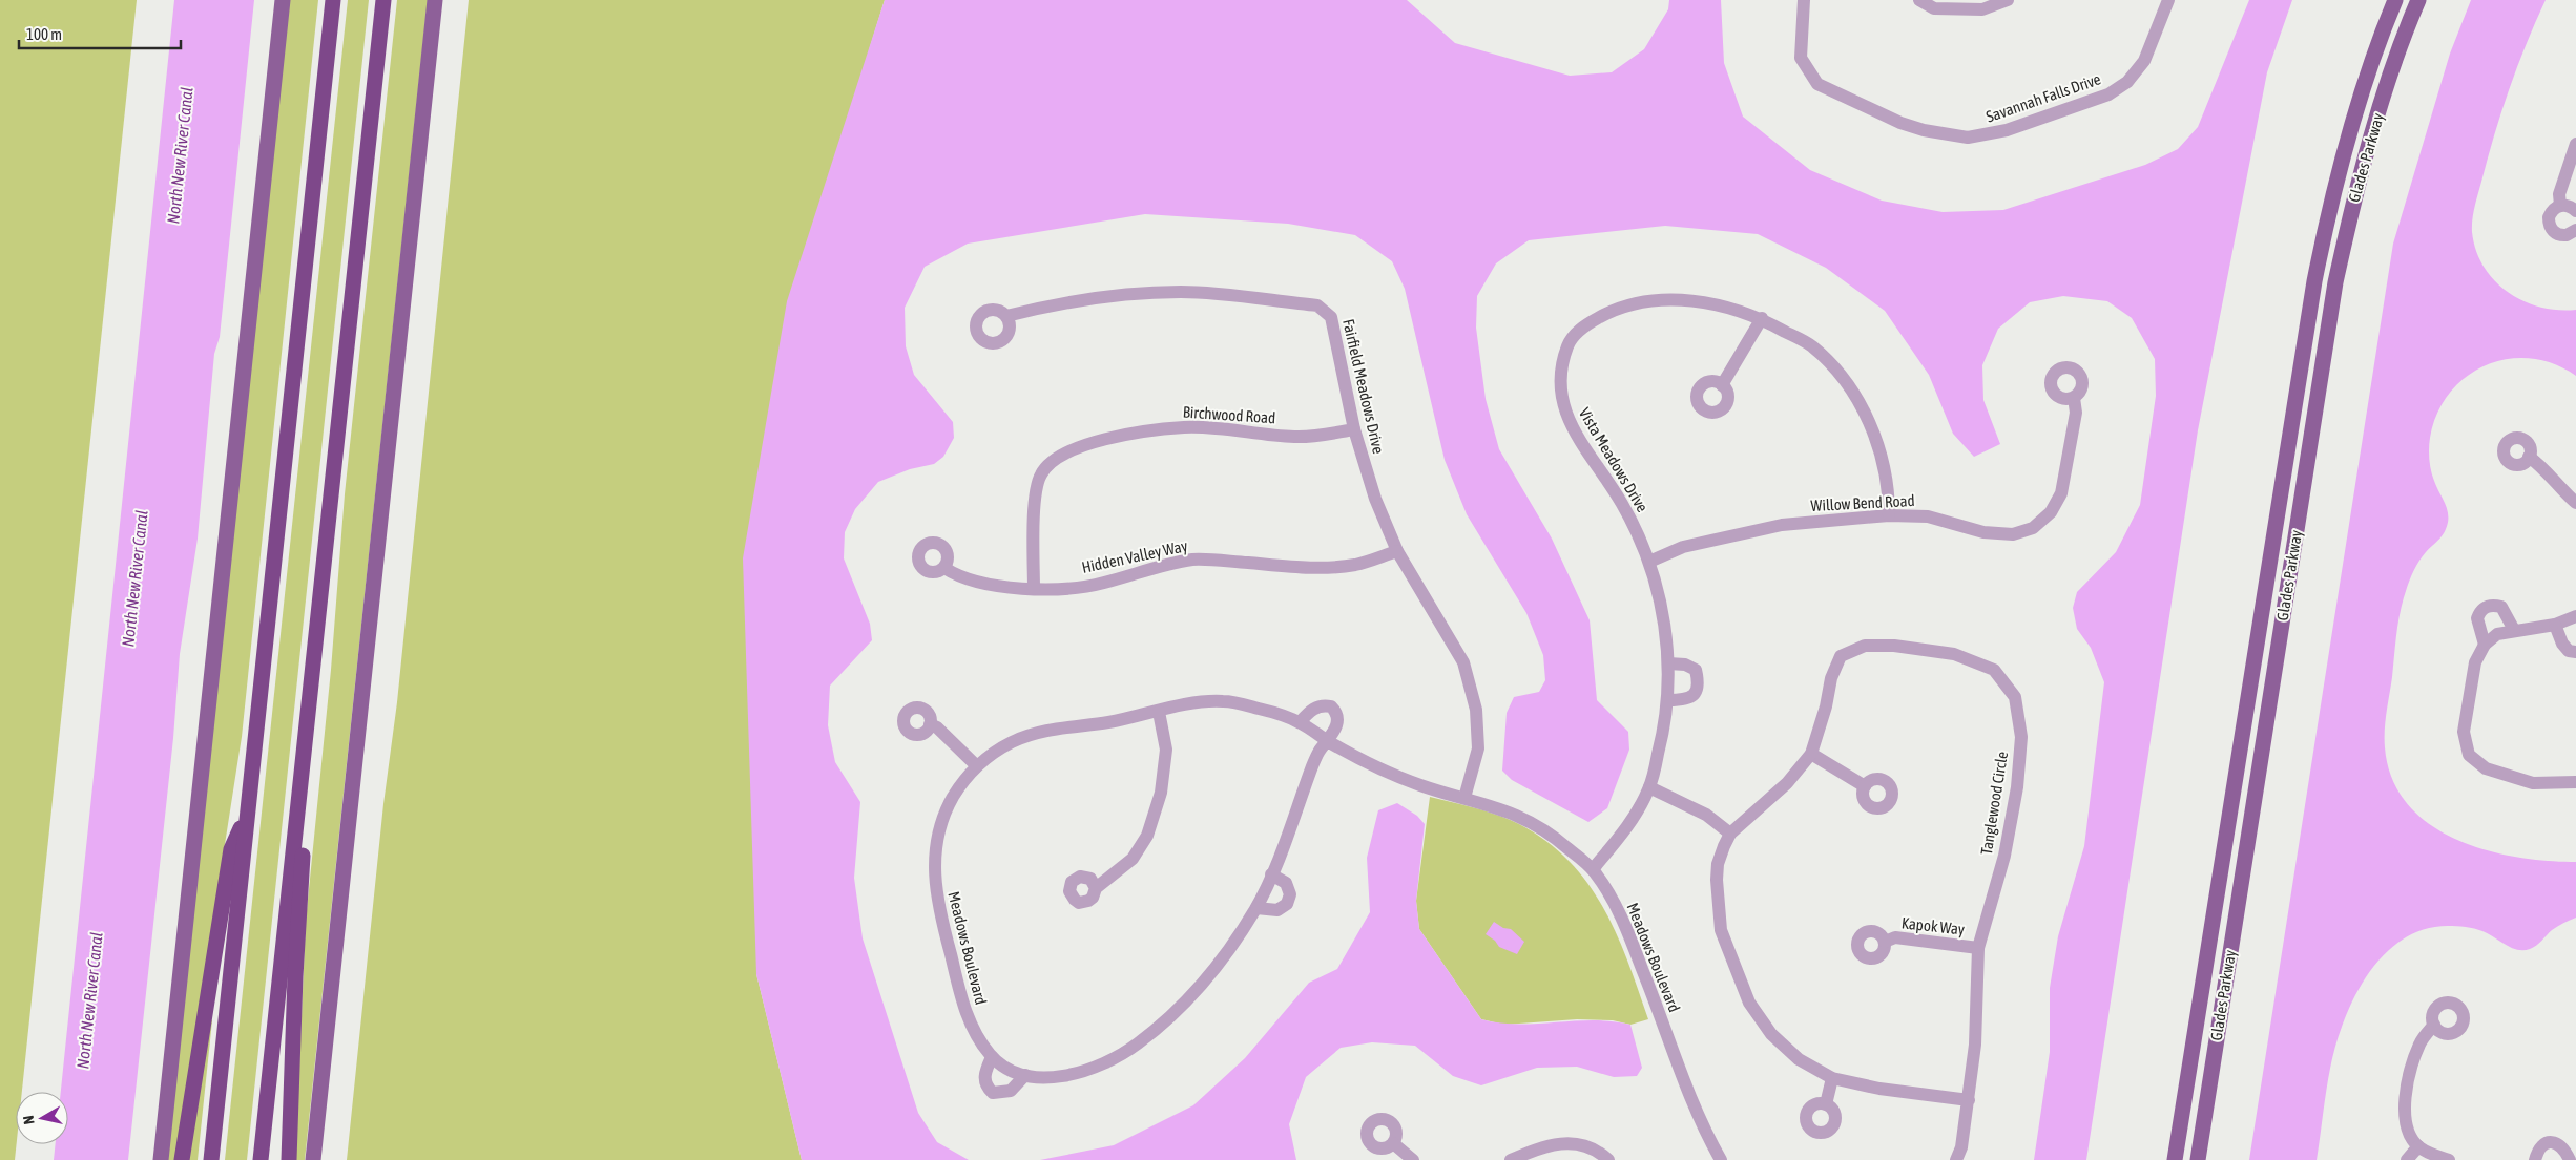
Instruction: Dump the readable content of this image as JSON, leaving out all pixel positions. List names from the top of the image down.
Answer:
{
  "streets": {
    "main road": ["Glades Parkway"],
    "street": [
      "Savannah Falls Drive",
      "Fairfield Meadows Drive",
      "Birchwood Road",
      "Vista Meadows Drive",
      "Willow Bend Road",
      "Hidden Valley Way",
      "Tanglewood Circle",
      "Kapok Way",
      "Meadows Boulevard"
    ]
  },
  "crossings": [
    ["Fairfield Meadows Drive", "Birchwood Road"],
    ["Fairfield Meadows Drive", "Hidden Valley Way"],
    ["Fairfield Meadows Drive", "Meadows Boulevard"],
    ["Birchwood Road", "Hidden Valley Way"],
    ["Vista Meadows Drive", "Willow Bend Road"],
    ["Vista Meadows Drive", "Meadows Boulevard"],
    ["Tanglewood Circle", "Kapok Way"]
  ],
  "water": ["North New River Canal"],
  "scale_bar": "100 m",
  "north": "left"
}
